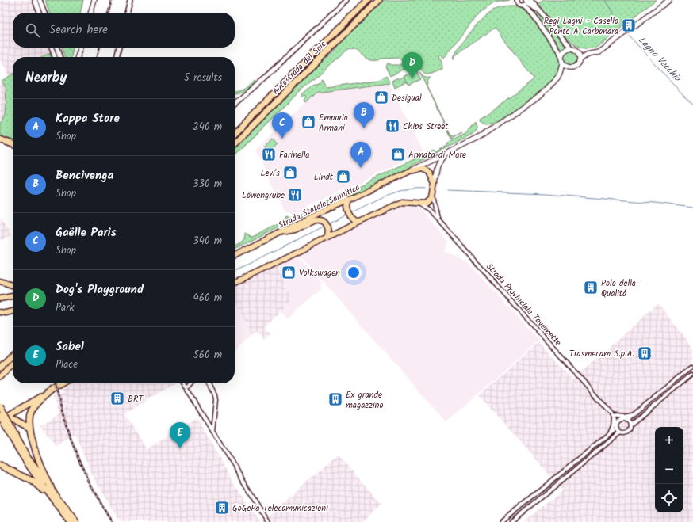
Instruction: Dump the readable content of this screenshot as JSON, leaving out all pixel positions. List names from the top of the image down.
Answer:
{
  "streets": {
    "highway": ["Autostrada del Sole"],
    "main road": ["Strada Statale Sannitica"],
    "street": ["Strada Provinciale Tavernette"]
  },
  "water": ["Lagno Vecchio"],
  "places": {
    "building": [
      "Regi Lagni - Casello Ponte A Carbonara",
      "Polo della Qualità",
      "Trasmecam S.p.A.",
      "BRT",
      "Ex grande magazzino",
      "GoGePa Telecomunicazioni"
    ],
    "shop": [
      "Desigual",
      "Emporio Armani",
      "Armata di Mare",
      "Levi's",
      "Lindt",
      "Volkswagen"
    ],
    "restaurant": ["Chips Street", "Farinella", "Löwengrube"]
  },
  "page": {
    "search": "Search here",
    "pins": [
      "D",
      "B",
      "C",
      "A",
      "E"
    ],
    "heading": ["Nearby", "5 results"],
    "list": [
      {
        "mark": "A",
        "name": "Kappa Store",
        "note": "Shop",
        "value": "240 m"
      },
      {
        "mark": "B",
        "name": "Bencivenga",
        "note": "Shop",
        "value": "330 m"
      },
      {
        "mark": "C",
        "name": "Gaëlle Paris",
        "note": "Shop",
        "value": "340 m"
      },
      {
        "mark": "D",
        "name": "Dog's Playground",
        "note": "Park",
        "value": "460 m"
      },
      {
        "mark": "E",
        "name": "Sabel",
        "note": "Place",
        "value": "560 m"
      }
    ],
    "map_buttons": ["+", "−"]
  }
}
